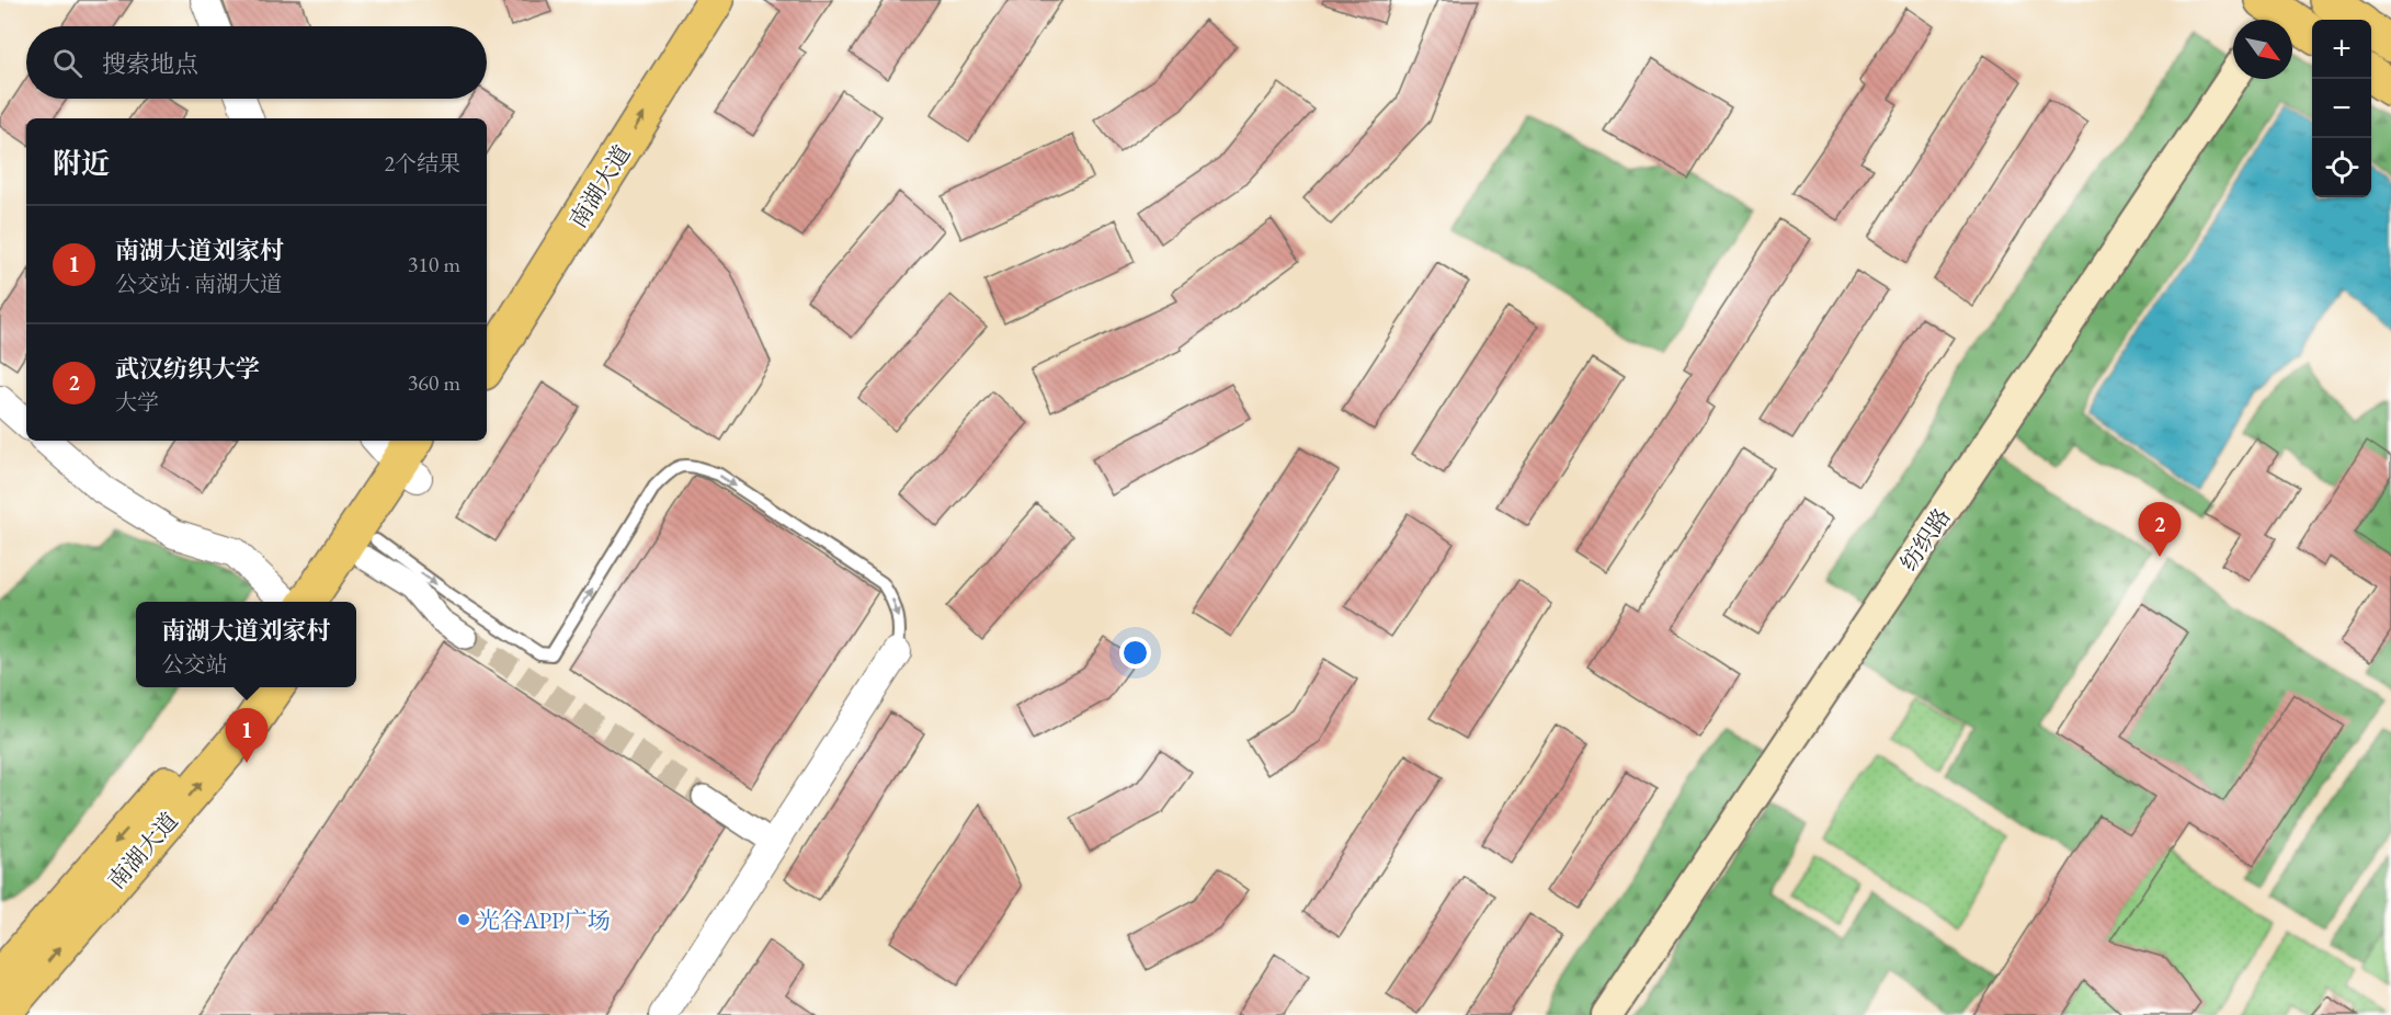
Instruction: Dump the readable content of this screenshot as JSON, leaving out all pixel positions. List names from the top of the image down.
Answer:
{
  "streets": {
    "main road": ["南湖大道", "纺织路"]
  },
  "places": ["光谷APP广场"],
  "north": "bottom right",
  "page": {
    "map_buttons": ["+", "−"],
    "search": "搜索地点",
    "heading": ["附近", "2个结果"],
    "list": [
      {
        "mark": "1",
        "name": "南湖大道刘家村",
        "note": "公交站 · 南湖大道",
        "value": "310 m"
      },
      {
        "mark": "2",
        "name": "武汉纺织大学",
        "note": "大学",
        "value": "360 m"
      }
    ],
    "pins": ["2", "1"],
    "popup": ["南湖大道刘家村", "公交站"]
  }
}
